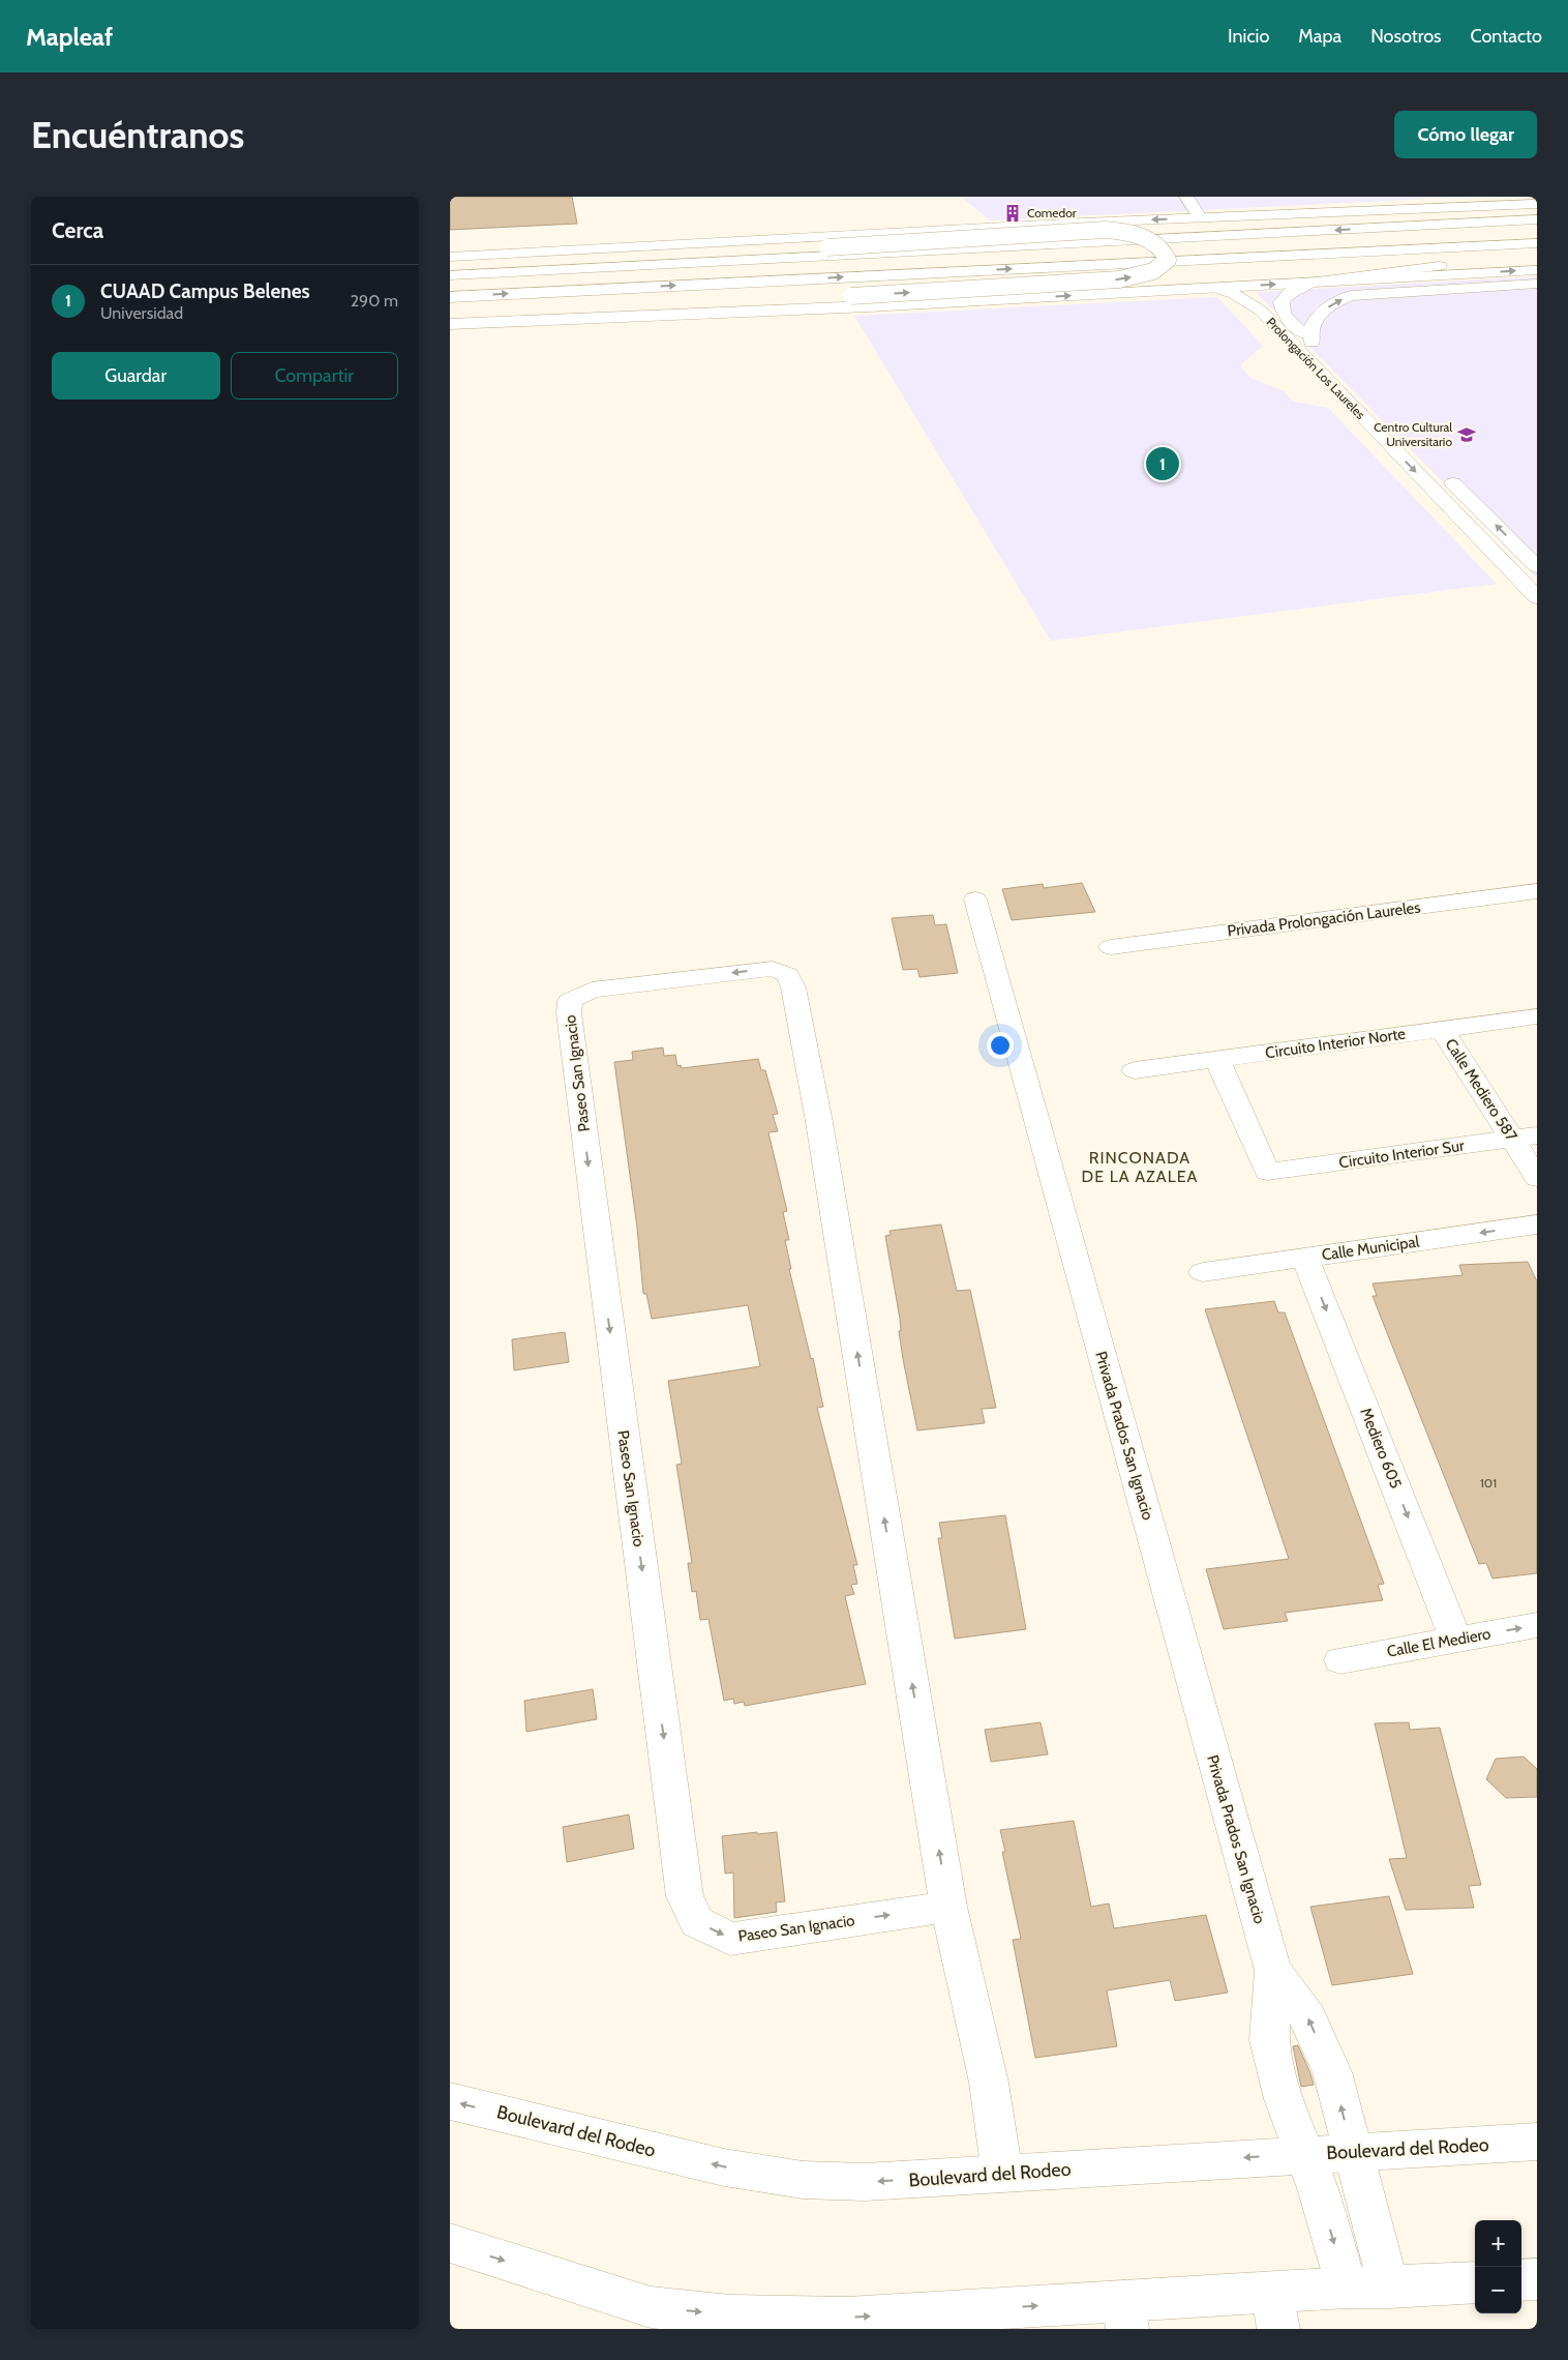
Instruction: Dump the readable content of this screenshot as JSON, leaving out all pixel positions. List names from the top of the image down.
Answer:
{
  "streets": {
    "main road": [
      "Prolongación Los Laureles",
      "Privada Prolongación Laureles",
      "Circuito Interior Norte",
      "Paseo San Ignacio",
      "Calle Mediero 587",
      "Circuito Interior Sur",
      "Calle Municipal",
      "Privada Prados San Ignacio",
      "Mediero 605",
      "Calle El Mediero",
      "Boulevard del Rodeo"
    ]
  },
  "crossings": [
    ["Circuito Interior Norte", "Calle Mediero 587"],
    ["Circuito Interior Norte", "Circuito Interior Sur"],
    ["Paseo San Ignacio", "Boulevard del Rodeo"],
    ["Calle Mediero 587", "Circuito Interior Sur"],
    ["Calle Municipal", "Mediero 605"],
    ["Mediero 605", "Calle El Mediero"]
  ],
  "one_way": ["Calle Municipal", "Mediero 605", "Calle El Mediero"],
  "districts": ["RINCONADA DE LA AZALEA"],
  "places": {
    "building": ["Comedor"],
    "school or university": ["Centro Cultural Universitario"]
  },
  "house_numbers": ["101"],
  "page": {
    "header": "Mapleaf",
    "nav": [
      "Inicio",
      "Mapa",
      "Nosotros",
      "Contacto"
    ],
    "buttons": [
      "Cómo llegar",
      ["Guardar", "Compartir"]
    ],
    "title": "Encuéntranos",
    "heading": "Cerca",
    "list": [
      {
        "mark": "1",
        "name": "CUAAD Campus Belenes",
        "note": "Universidad",
        "value": "290 m"
      }
    ],
    "pins": "1",
    "map_buttons": ["+", "−"]
  }
}
